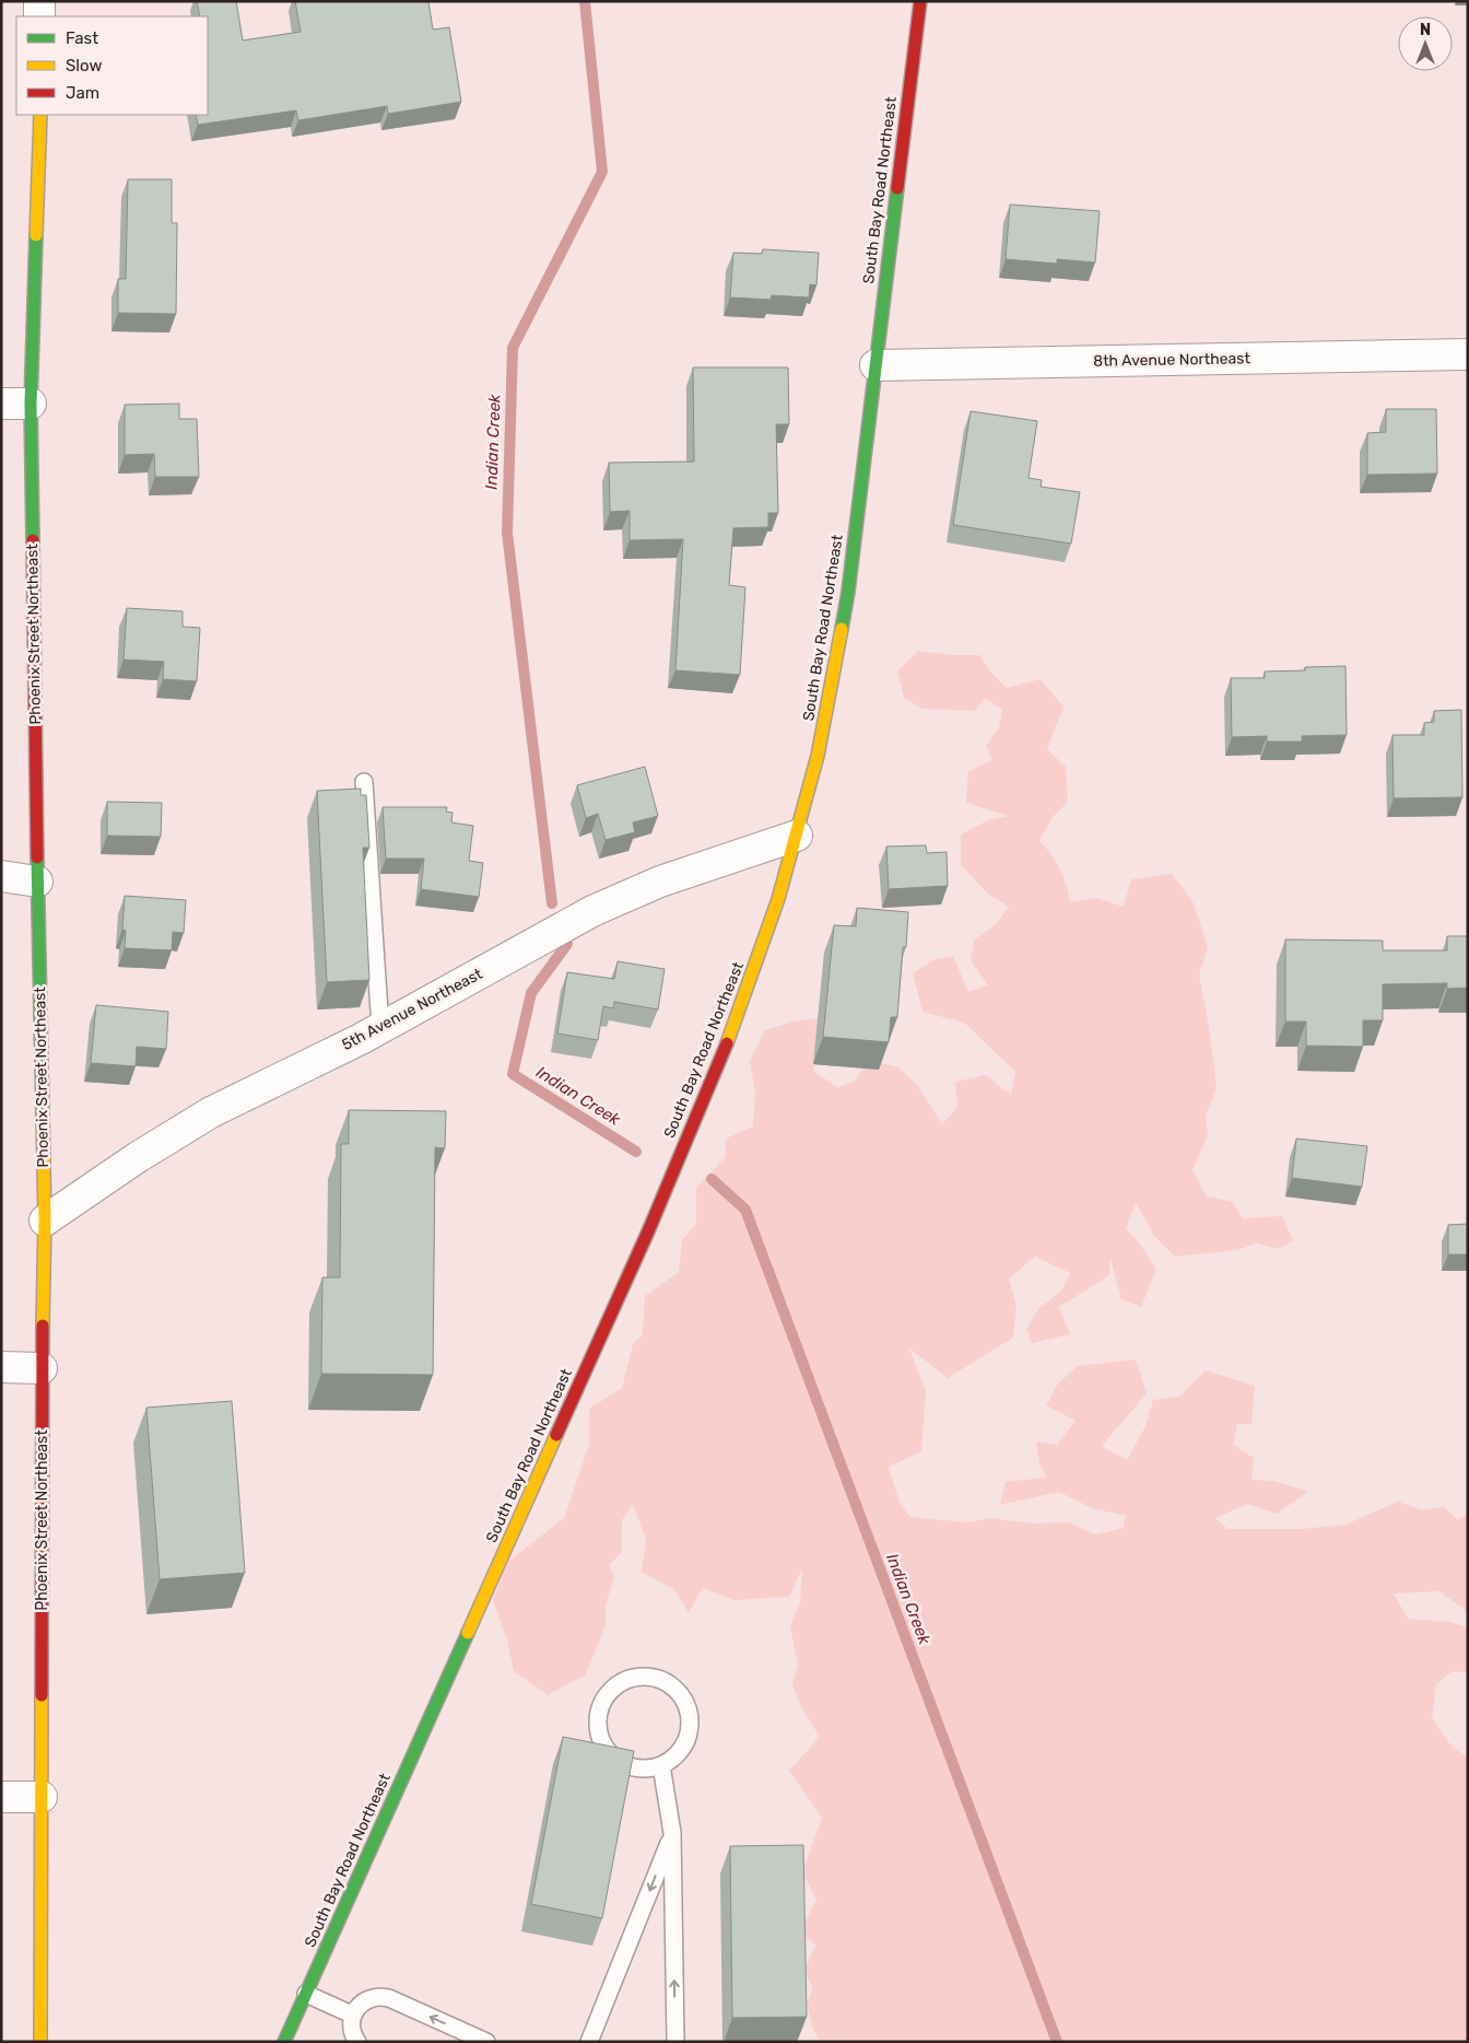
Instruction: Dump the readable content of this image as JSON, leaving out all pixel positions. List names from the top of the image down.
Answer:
{
  "streets": {
    "street": [
      "South Bay Road Northeast",
      "8th Avenue Northeast",
      "Phoenix Street Northeast",
      "5th Avenue Northeast"
    ]
  },
  "crossings": [
    ["South Bay Road Northeast", "8th Avenue Northeast"],
    ["South Bay Road Northeast", "5th Avenue Northeast"],
    ["Phoenix Street Northeast", "5th Avenue Northeast"]
  ],
  "water": ["Indian Creek"],
  "legend": ["Fast", "Slow", "Jam"],
  "north": "top"
}
